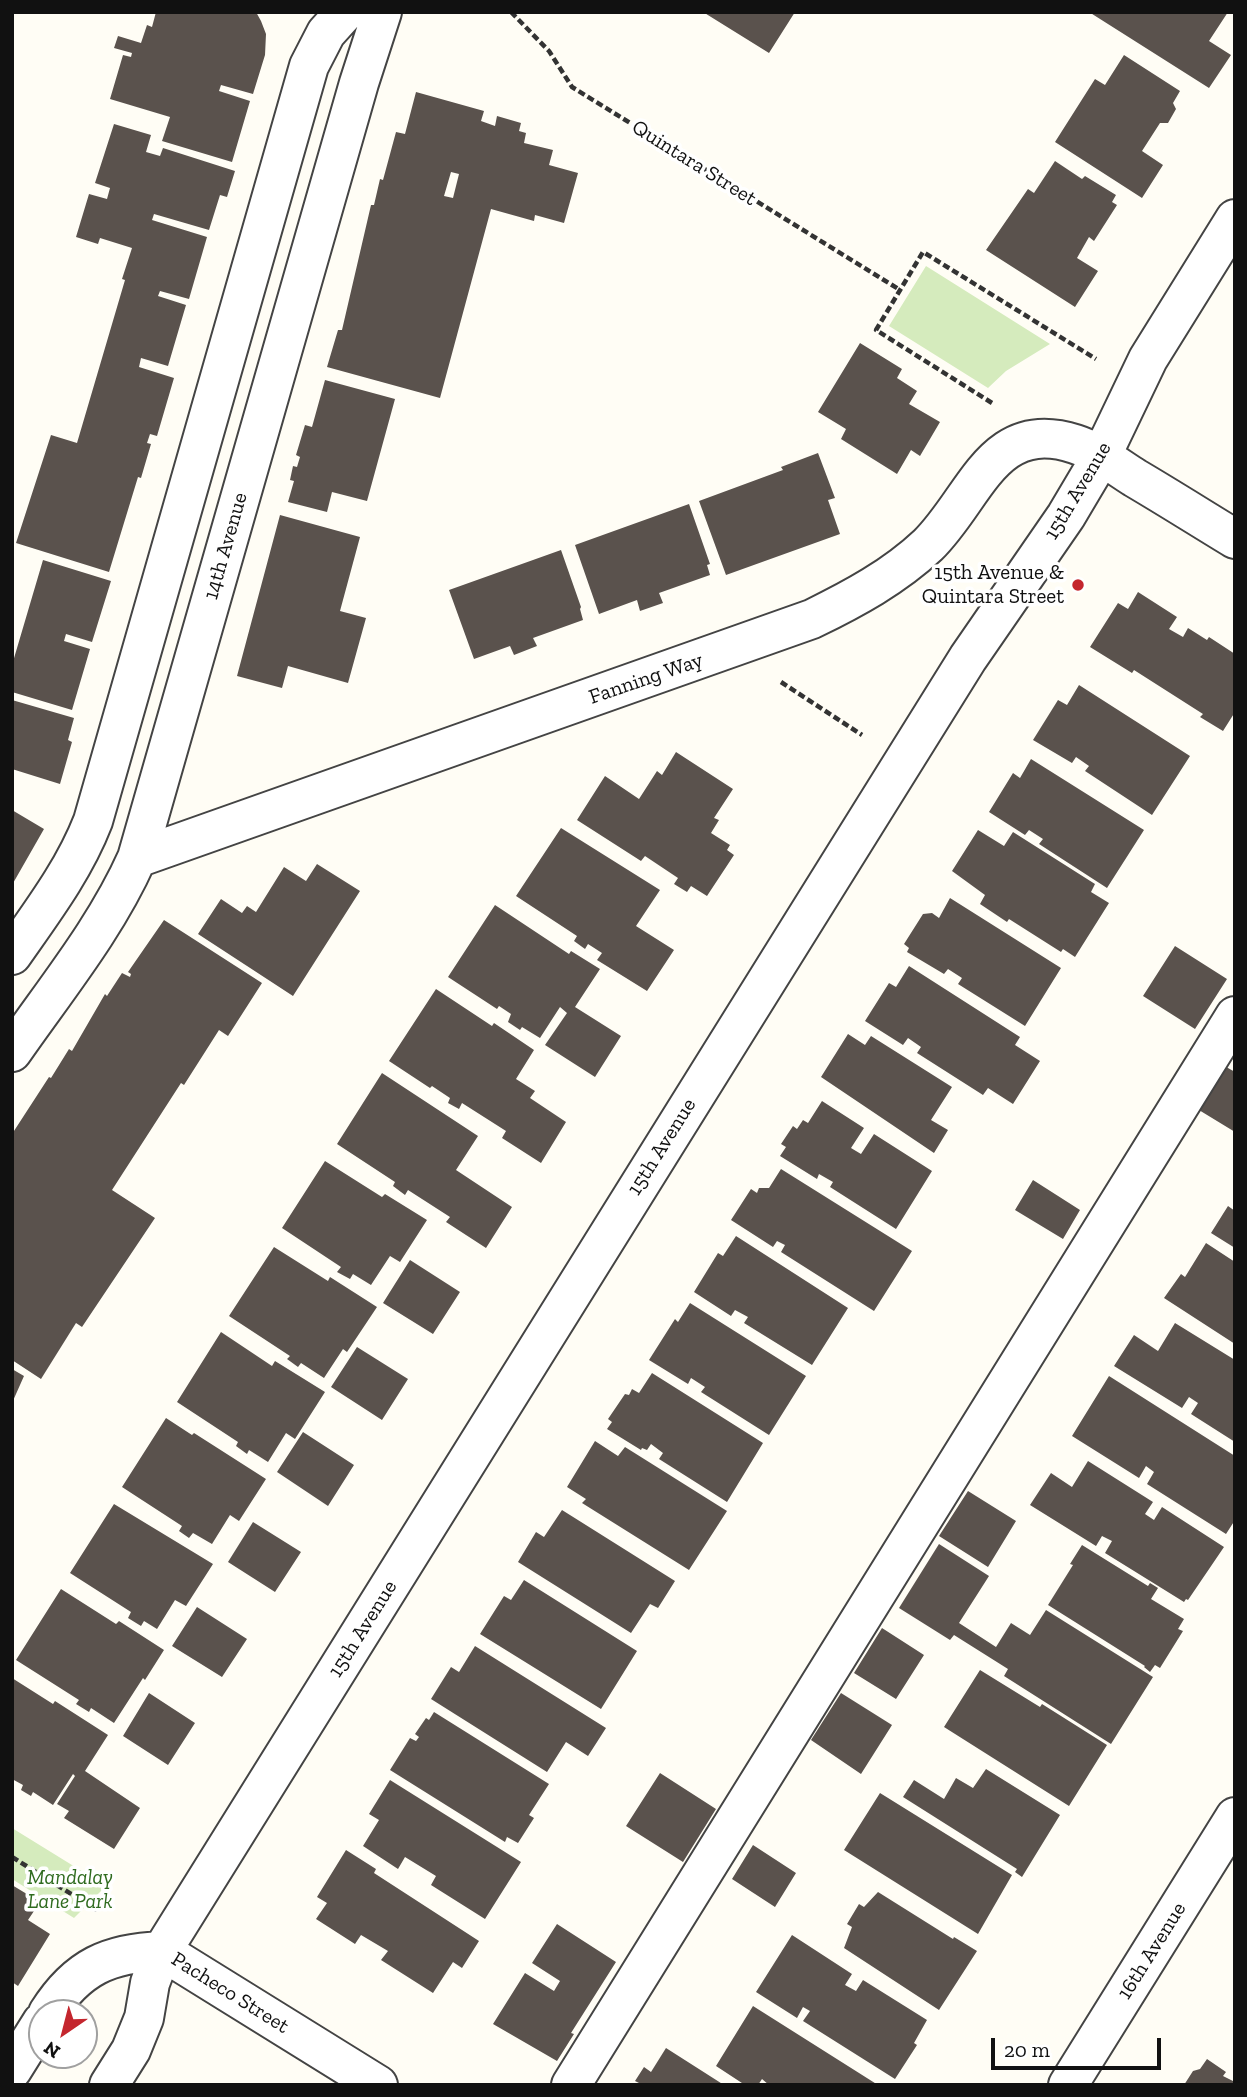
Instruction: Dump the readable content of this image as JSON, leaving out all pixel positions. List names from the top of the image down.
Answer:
{
  "streets": {
    "street": [
      "15th Avenue",
      "14th Avenue",
      "Fanning Way",
      "16th Avenue",
      "Pacheco Street"
    ],
    "path": ["Quintara Street"]
  },
  "crossings": [
    ["15th Avenue", "Pacheco Street"],
    ["14th Avenue", "Fanning Way"]
  ],
  "parks": ["Mandalay Lane Park"],
  "places": ["15th Avenue & Quintara Street"],
  "scale_bar": "20 m",
  "north": "bottom left"
}
